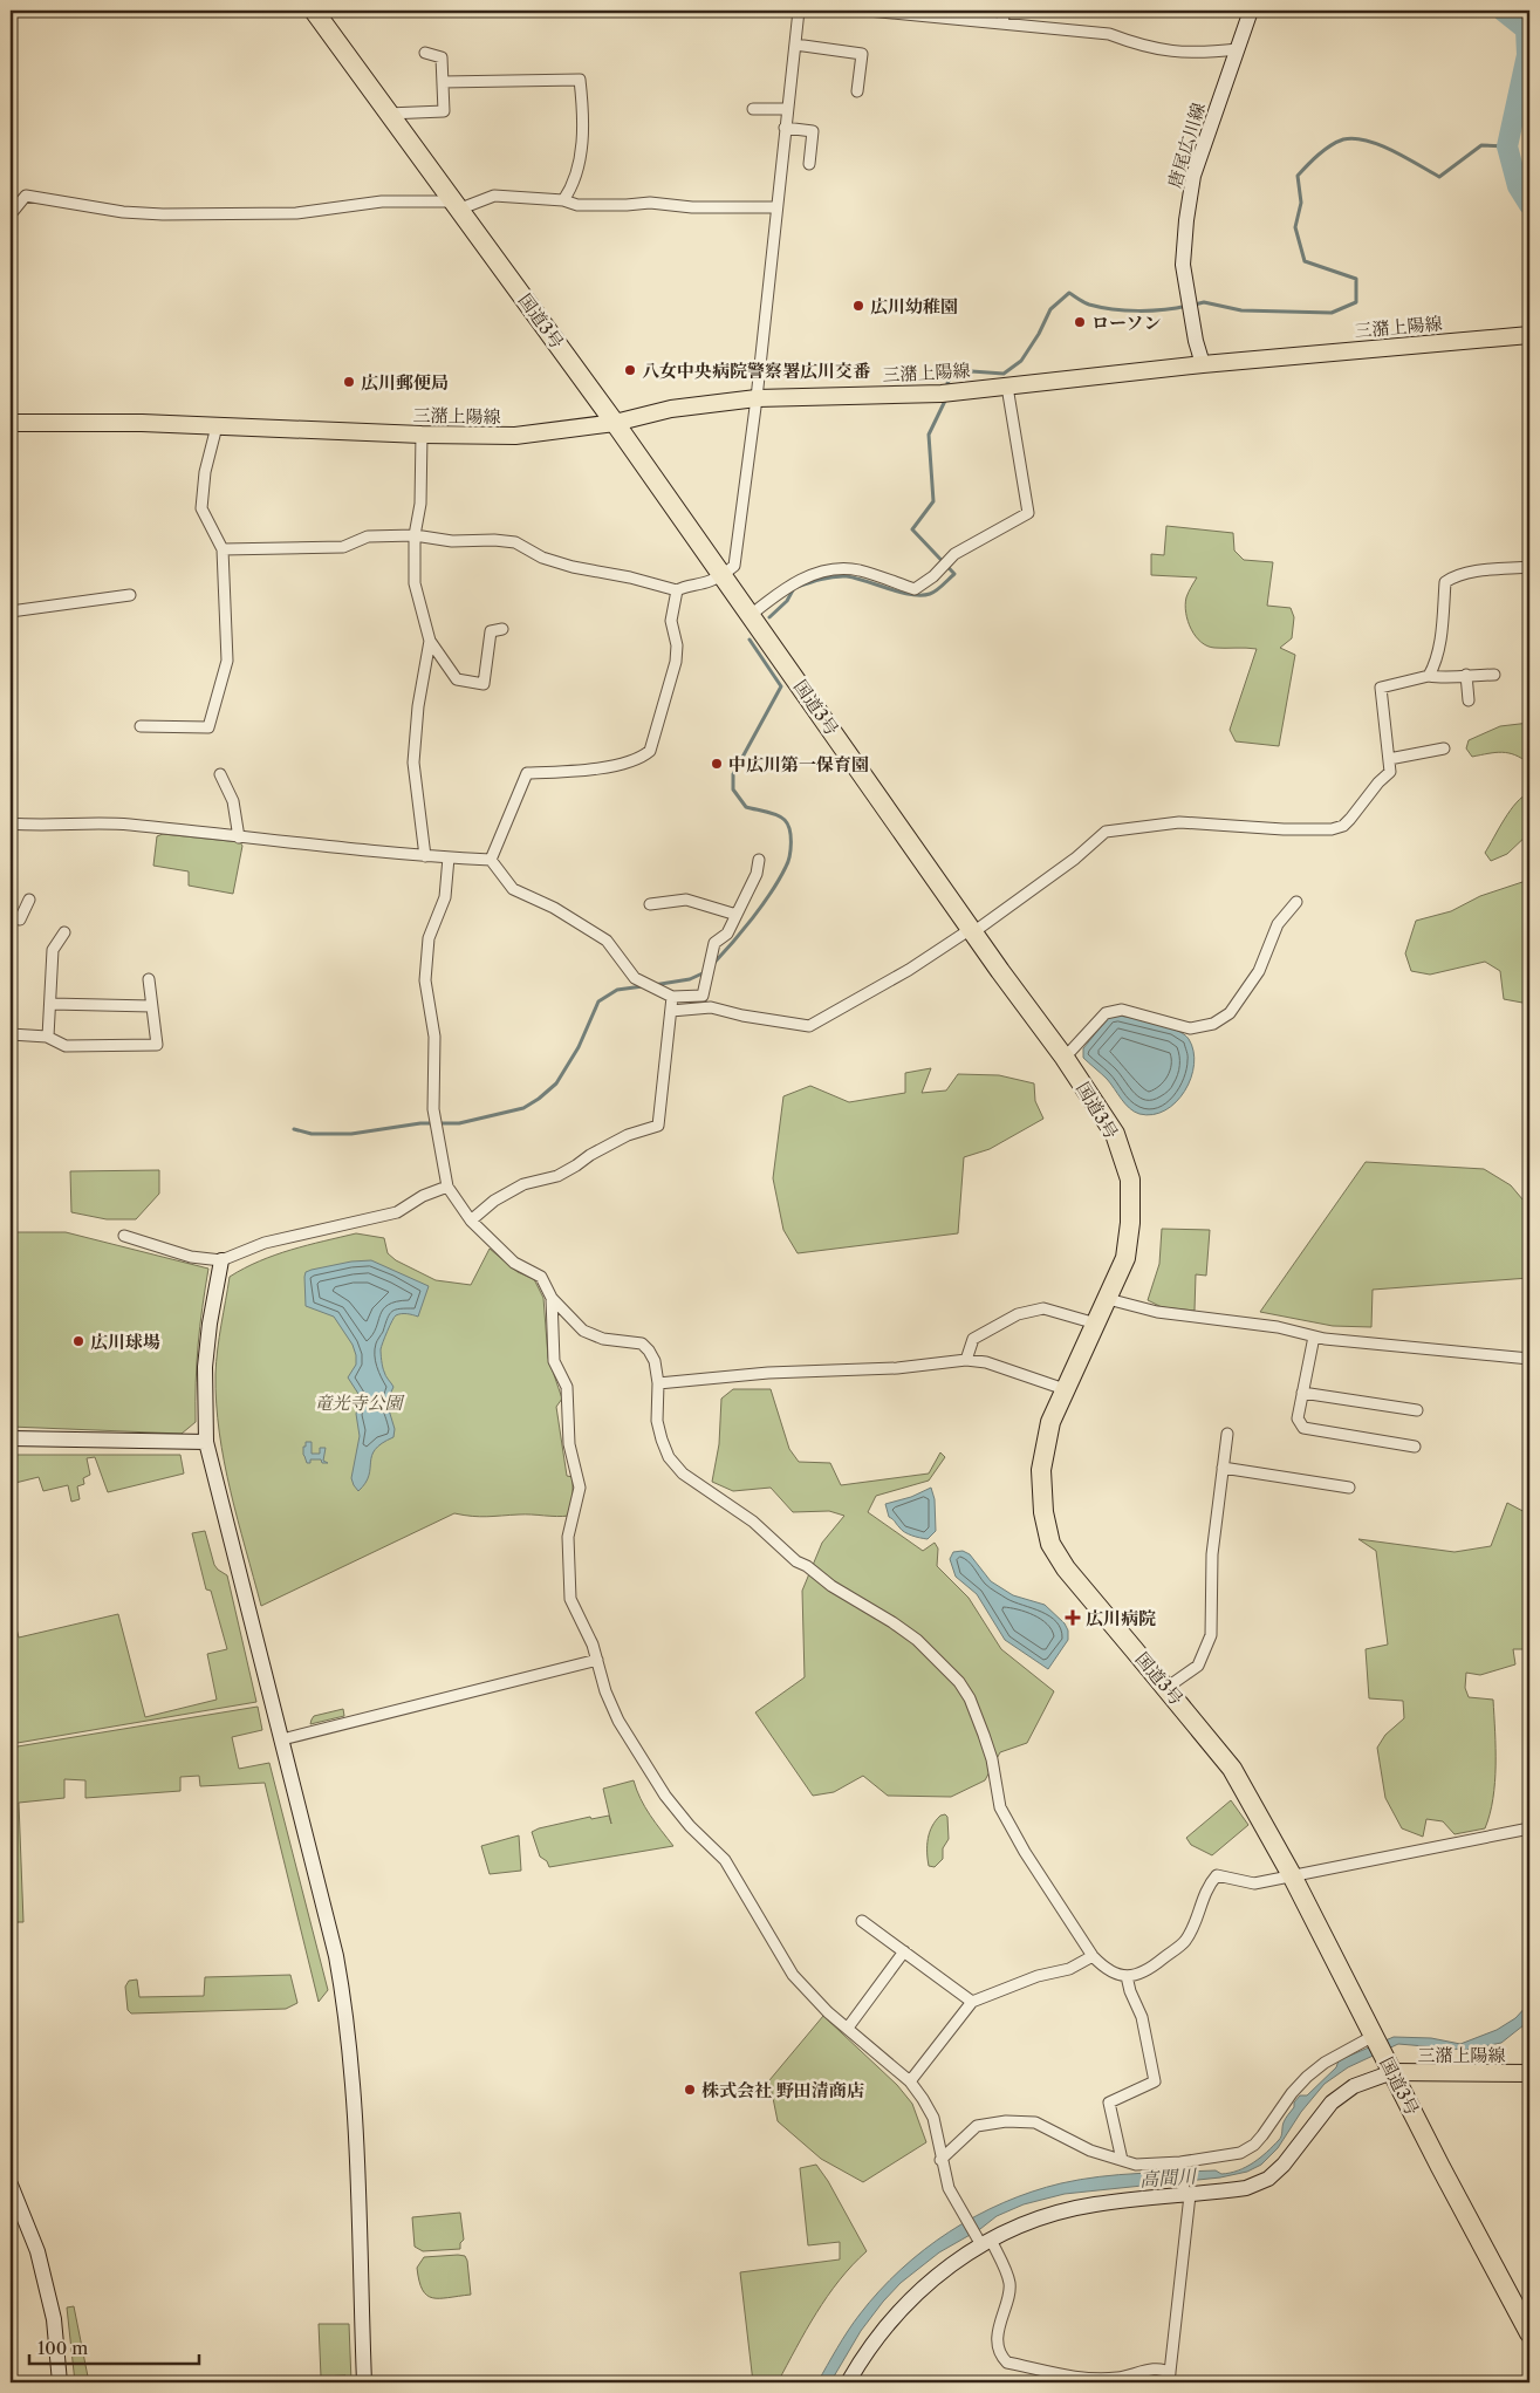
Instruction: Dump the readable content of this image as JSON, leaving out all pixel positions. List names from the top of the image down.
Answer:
{
  "streets": {
    "highway": ["国道3号"],
    "main road": ["三潴上陽線"],
    "street": ["唐尾広川線"]
  },
  "crossings": [
    ["唐尾広川線", "三潴上陽線"],
    ["国道3号", "三潴上陽線"]
  ],
  "water": ["高間川"],
  "parks": ["竜光寺公園"],
  "places": {
    "other": [
      "広川幼稚園",
      "ローソン",
      "八女中央病院警察署広川交番",
      "広川郵便局",
      "中広川第一保育園",
      "広川球場",
      "株式会社 野田清商店"
    ],
    "health": ["広川病院"]
  },
  "scale_bar": "100 m"
}
